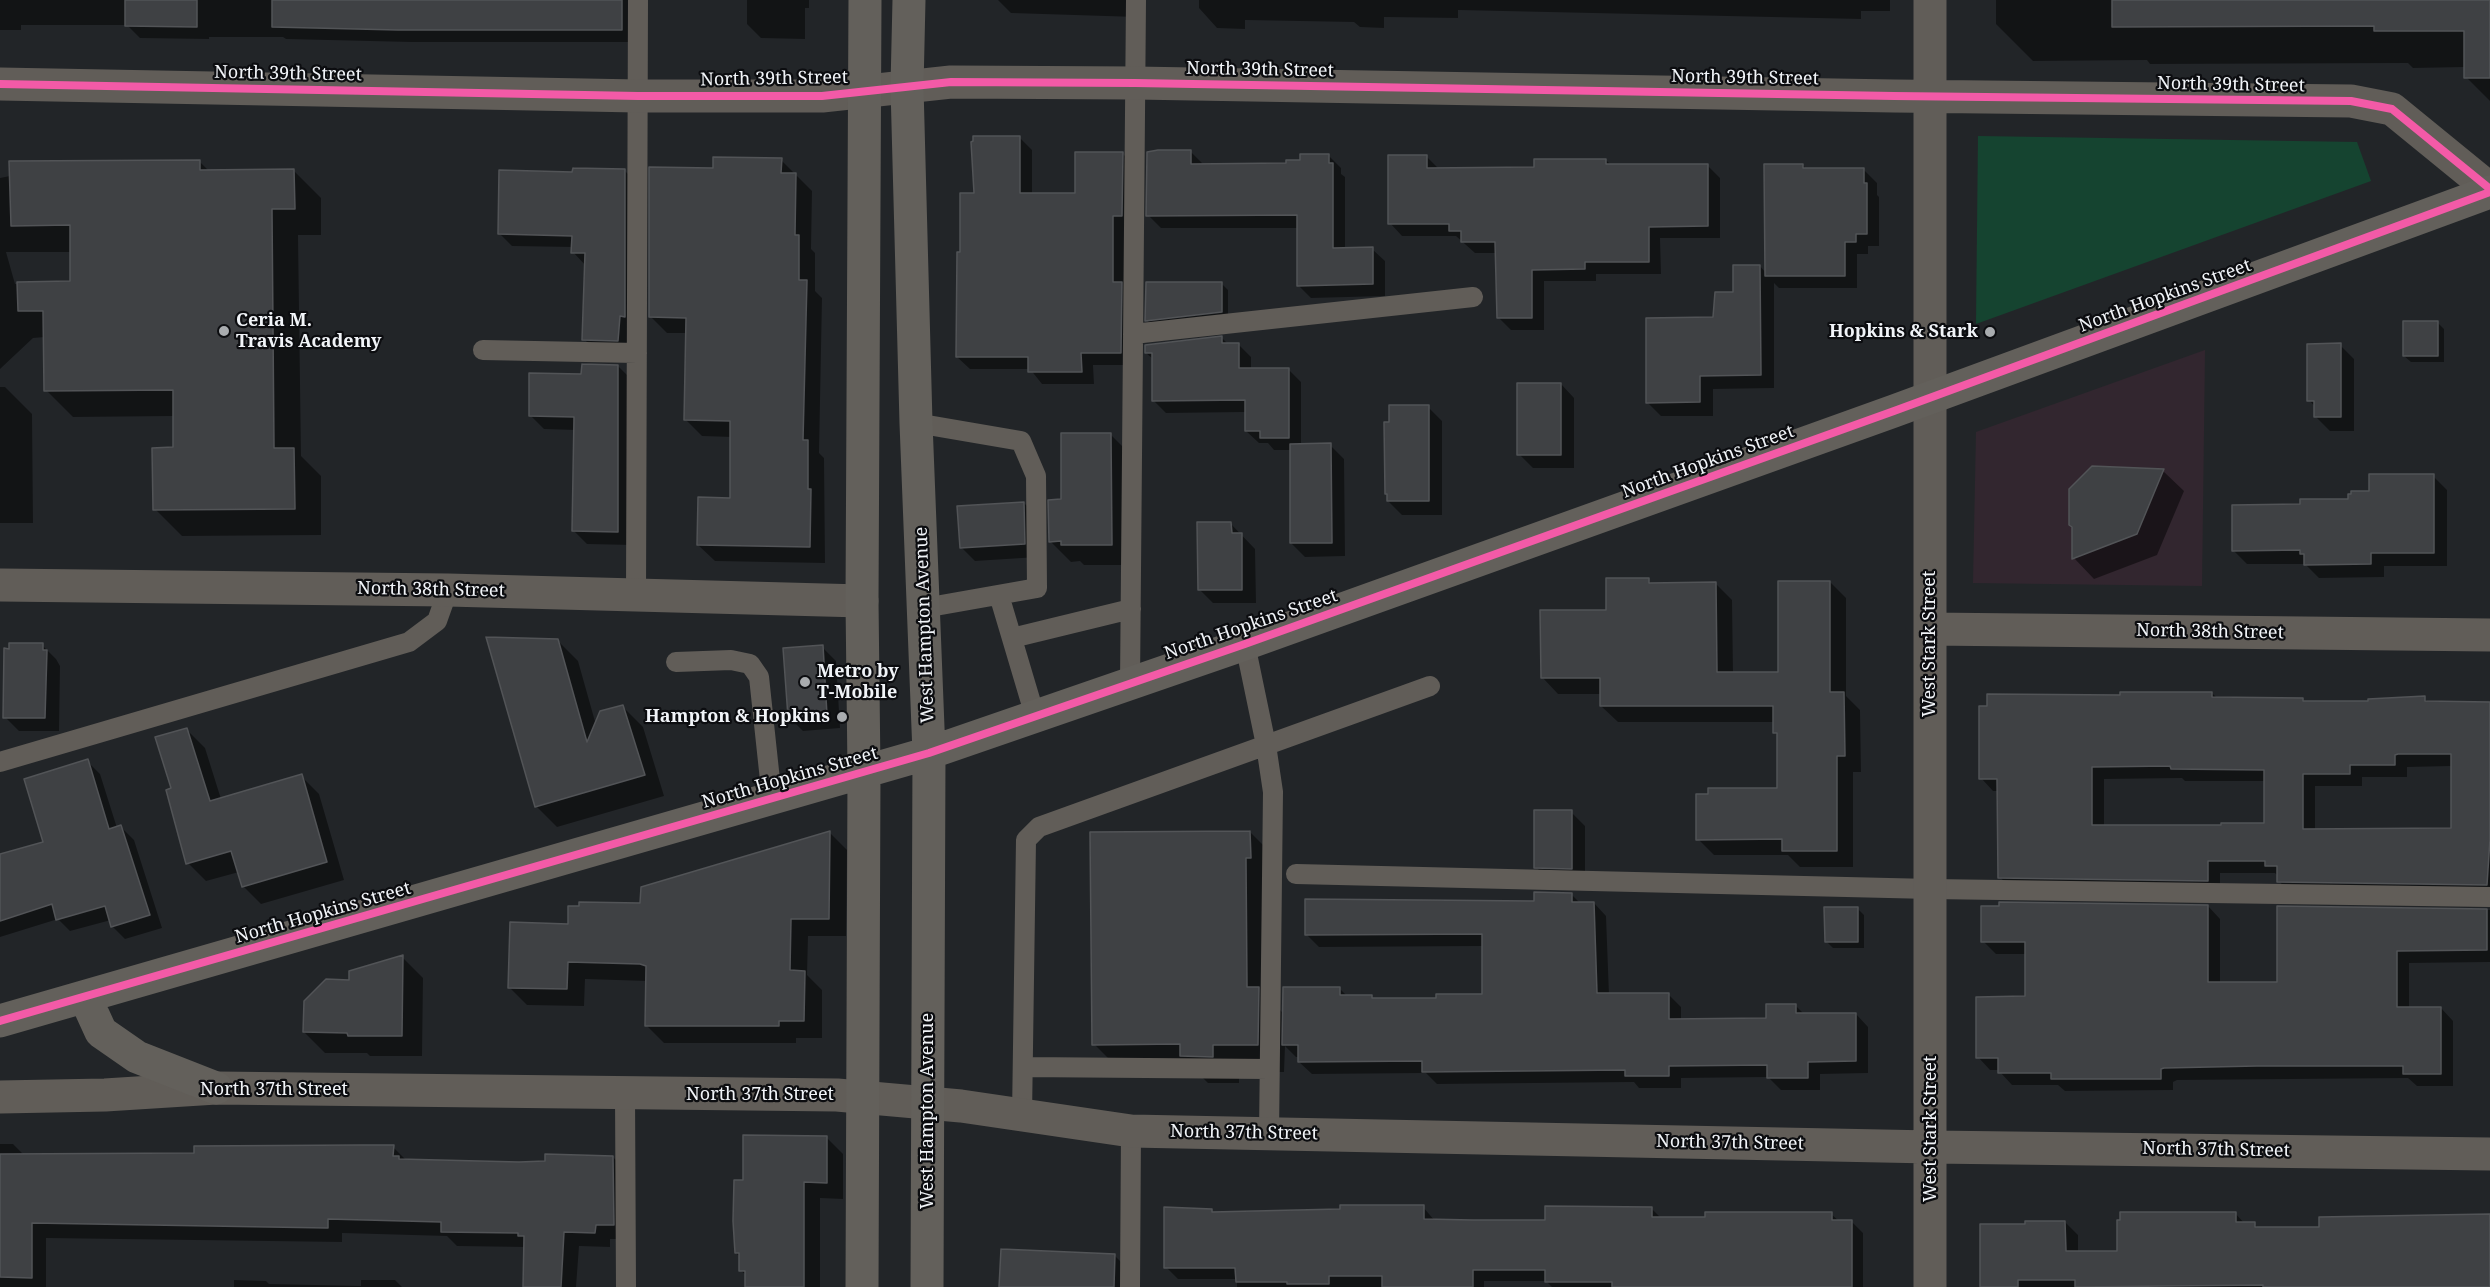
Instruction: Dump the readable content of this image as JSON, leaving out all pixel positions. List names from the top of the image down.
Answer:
{
  "streets": {
    "main road": ["North Hopkins Street", "West Hampton Avenue"],
    "street": [
      "North 39th Street",
      "North 38th Street",
      "West Stark Street",
      "North 37th Street"
    ]
  },
  "crossings": [
    ["North 39th Street", "North Hopkins Street"],
    ["North 39th Street", "West Hampton Avenue"],
    ["North 39th Street", "West Stark Street"],
    ["North Hopkins Street", "West Hampton Avenue"],
    ["North Hopkins Street", "West Stark Street"],
    ["North 38th Street", "West Stark Street"],
    ["West Hampton Avenue", "North 37th Street"],
    ["West Stark Street", "North 37th Street"]
  ],
  "places": [
    "Ceria M. Travis Academy",
    "Hopkins & Stark",
    "Metro by T-Mobile",
    "Hampton & Hopkins"
  ]
}
